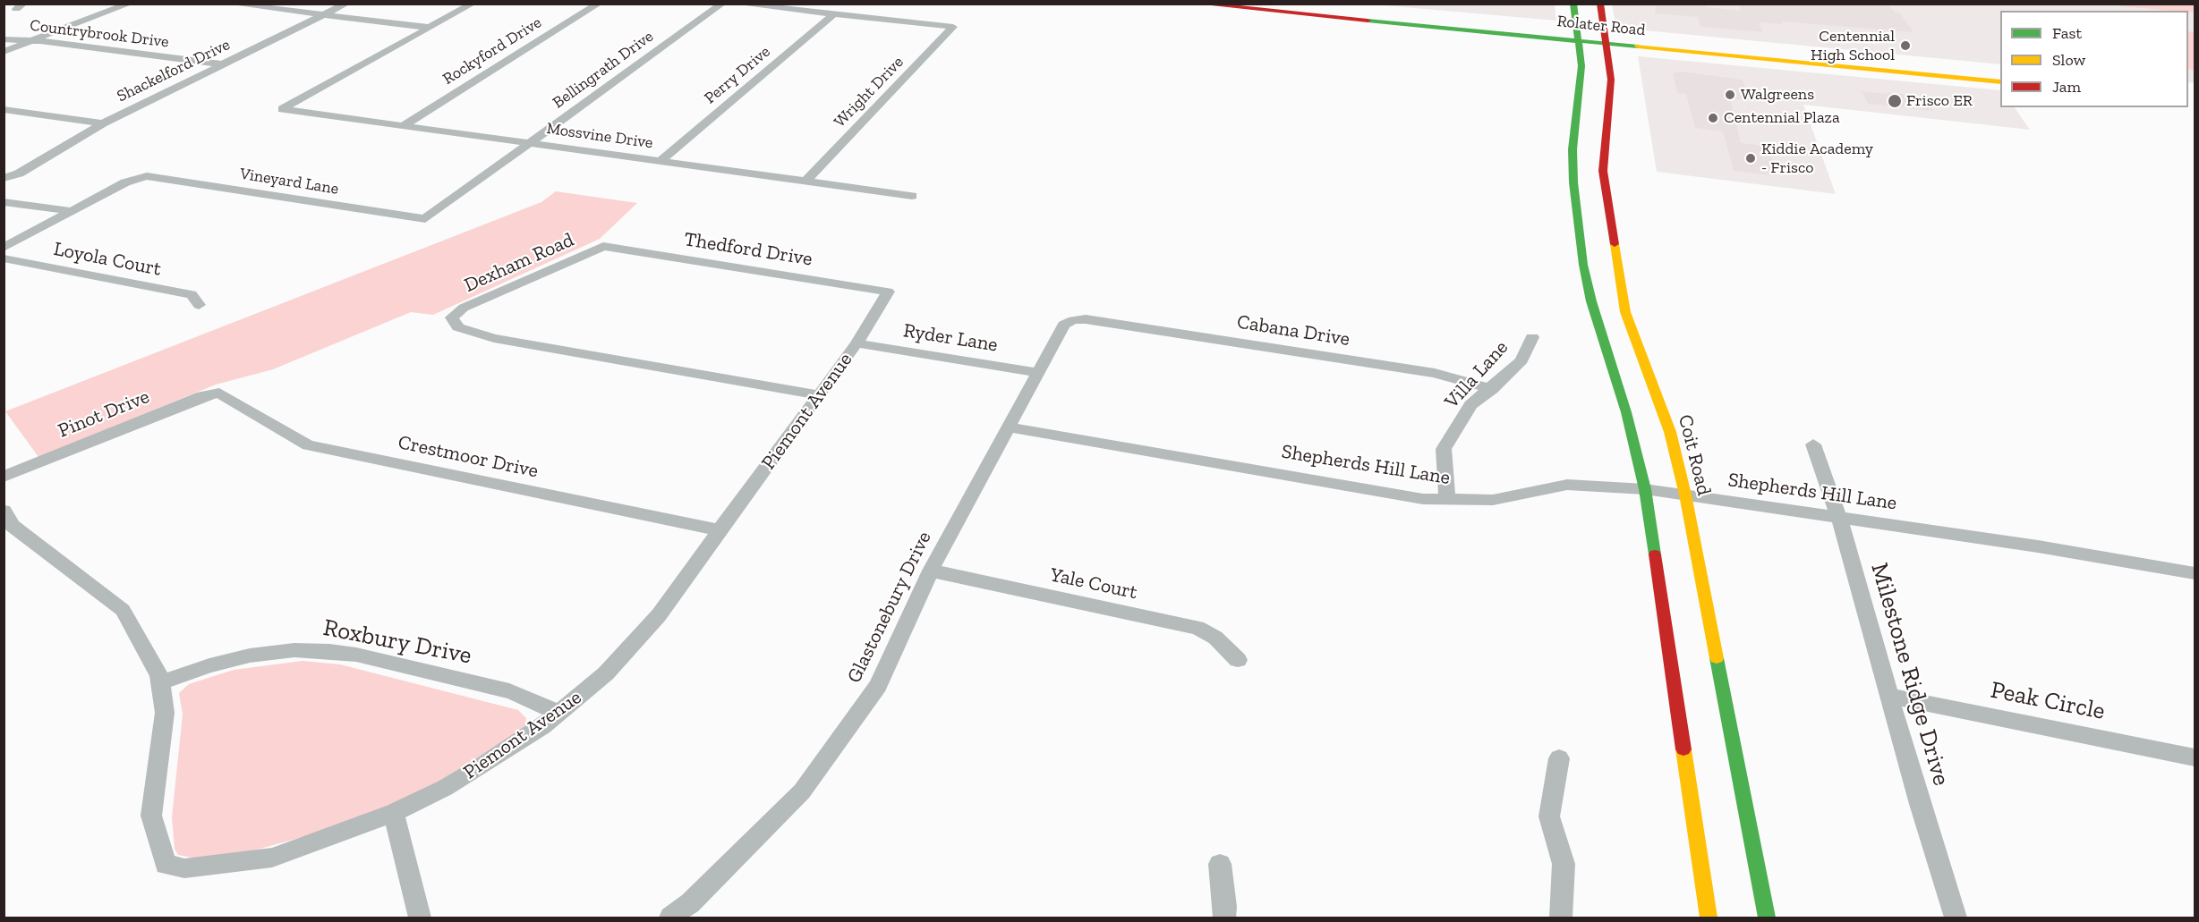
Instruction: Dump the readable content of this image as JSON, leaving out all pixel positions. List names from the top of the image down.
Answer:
{
  "streets": {
    "main road": ["Rolater Road", "Coit Road"],
    "street": [
      "Countrybrook Drive",
      "Rockyford Drive",
      "Bellingrath Drive",
      "Shackelford Drive",
      "Perry Drive",
      "Wright Drive",
      "Mossvine Drive",
      "Vineyard Lane",
      "Thedford Drive",
      "Loyola Court",
      "Dexham Road",
      "Cabana Drive",
      "Ryder Lane",
      "Villa Lane",
      "Piemont Avenue",
      "Pinot Drive",
      "Crestmoor Drive",
      "Shepherds Hill Lane",
      "Yale Court",
      "Glastonebury Drive",
      "Roxbury Drive",
      "Milestone Ridge Drive",
      "Peak Circle"
    ]
  },
  "crossings": [
    ["Rolater Road", "Coit Road"],
    ["Countrybrook Drive", "Shackelford Drive"],
    ["Rockyford Drive", "Mossvine Drive"],
    ["Bellingrath Drive", "Mossvine Drive"],
    ["Bellingrath Drive", "Vineyard Lane"],
    ["Perry Drive", "Wright Drive"],
    ["Perry Drive", "Mossvine Drive"],
    ["Wright Drive", "Mossvine Drive"],
    ["Thedford Drive", "Dexham Road"],
    ["Thedford Drive", "Piemont Avenue"],
    ["Dexham Road", "Piemont Avenue"],
    ["Cabana Drive", "Villa Lane"],
    ["Cabana Drive", "Glastonebury Drive"],
    ["Ryder Lane", "Piemont Avenue"],
    ["Ryder Lane", "Glastonebury Drive"],
    ["Villa Lane", "Shepherds Hill Lane"],
    ["Piemont Avenue", "Crestmoor Drive"],
    ["Piemont Avenue", "Roxbury Drive"],
    ["Pinot Drive", "Crestmoor Drive"],
    ["Coit Road", "Shepherds Hill Lane"],
    ["Shepherds Hill Lane", "Glastonebury Drive"],
    ["Shepherds Hill Lane", "Milestone Ridge Drive"],
    ["Yale Court", "Glastonebury Drive"],
    ["Milestone Ridge Drive", "Peak Circle"]
  ],
  "places": [
    "Centennial High School",
    "Walgreens",
    "Frisco ER",
    "Centennial Plaza",
    "Kiddie Academy - Frisco"
  ],
  "legend": ["Fast", "Slow", "Jam"]
}
